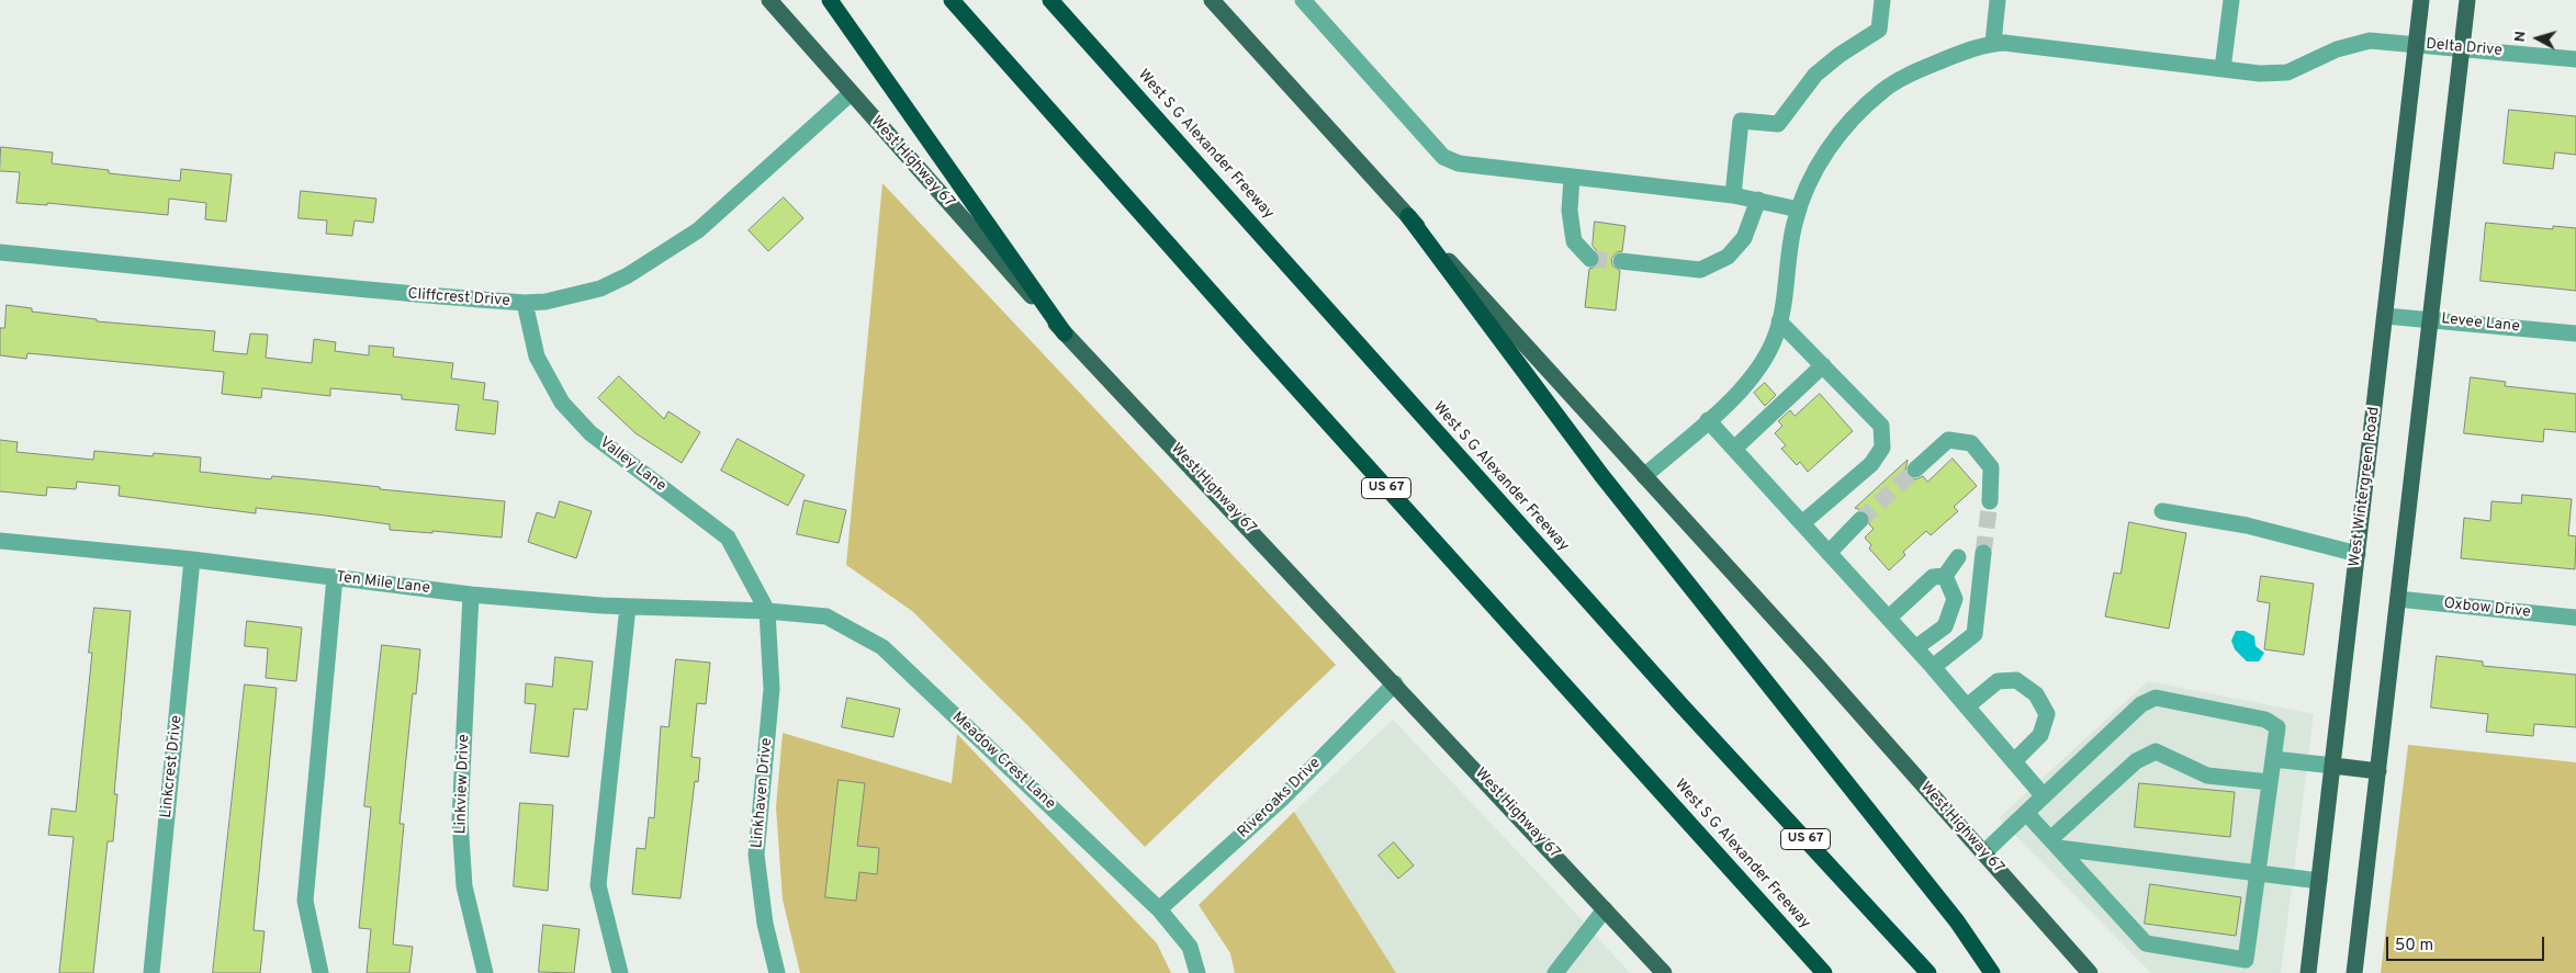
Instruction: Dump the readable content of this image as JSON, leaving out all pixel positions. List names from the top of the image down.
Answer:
{
  "streets": {
    "highway": ["West S G Alexander Freeway", "US 67"],
    "main road": ["West Highway 67", "West Wintergreen Road"],
    "street": [
      "Delta Drive",
      "Cliffcrest Drive",
      "Levee Lane",
      "Valley Lane",
      "Ten Mile Lane",
      "Oxbow Drive",
      "Meadow Crest Lane",
      "Linkcrest Drive",
      "Linkview Drive",
      "Linkhaven Drive",
      "Riveroaks Drive"
    ]
  },
  "crossings": [
    ["Delta Drive", "West Wintergreen Road"],
    ["West Highway 67", "Cliffcrest Drive"],
    ["West Highway 67", "Riveroaks Drive"],
    ["Cliffcrest Drive", "Valley Lane"],
    ["Levee Lane", "West Wintergreen Road"],
    ["Valley Lane", "Ten Mile Lane"],
    ["Valley Lane", "Meadow Crest Lane"],
    ["Valley Lane", "Linkhaven Drive"],
    ["Ten Mile Lane", "Meadow Crest Lane"],
    ["Ten Mile Lane", "Linkcrest Drive"],
    ["Ten Mile Lane", "Linkview Drive"],
    ["Ten Mile Lane", "Linkhaven Drive"],
    ["Meadow Crest Lane", "Linkhaven Drive"],
    ["Meadow Crest Lane", "Riveroaks Drive"]
  ],
  "scale_bar": "50 m",
  "north": "left"
}
